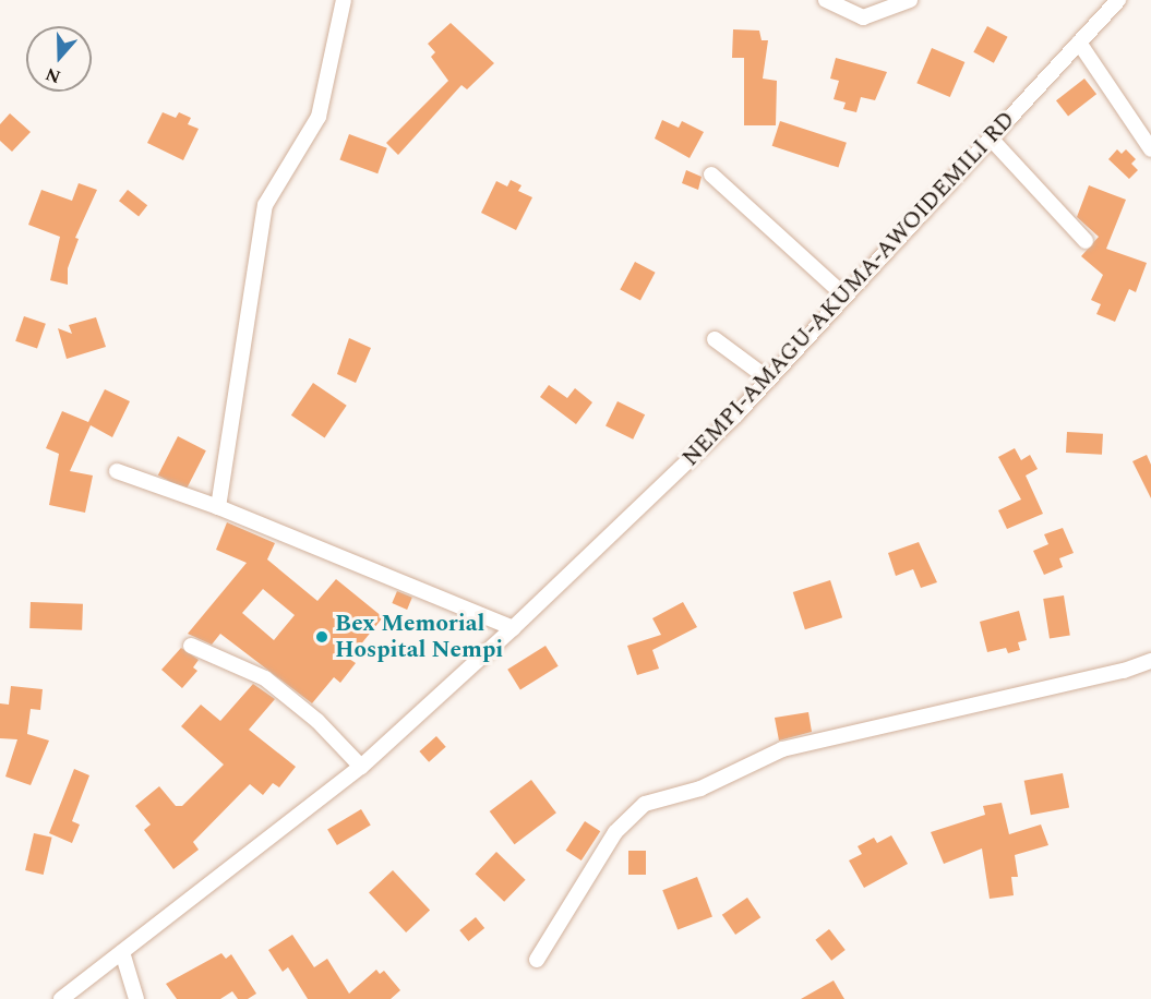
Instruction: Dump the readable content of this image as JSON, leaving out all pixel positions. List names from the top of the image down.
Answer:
{
  "streets": {
    "street": ["NEMPI-AMAGU-AKUMA-AWOIDEMILI RD"]
  },
  "places": ["Bex Memorial Hospital Nempi"],
  "north": "bottom"
}
